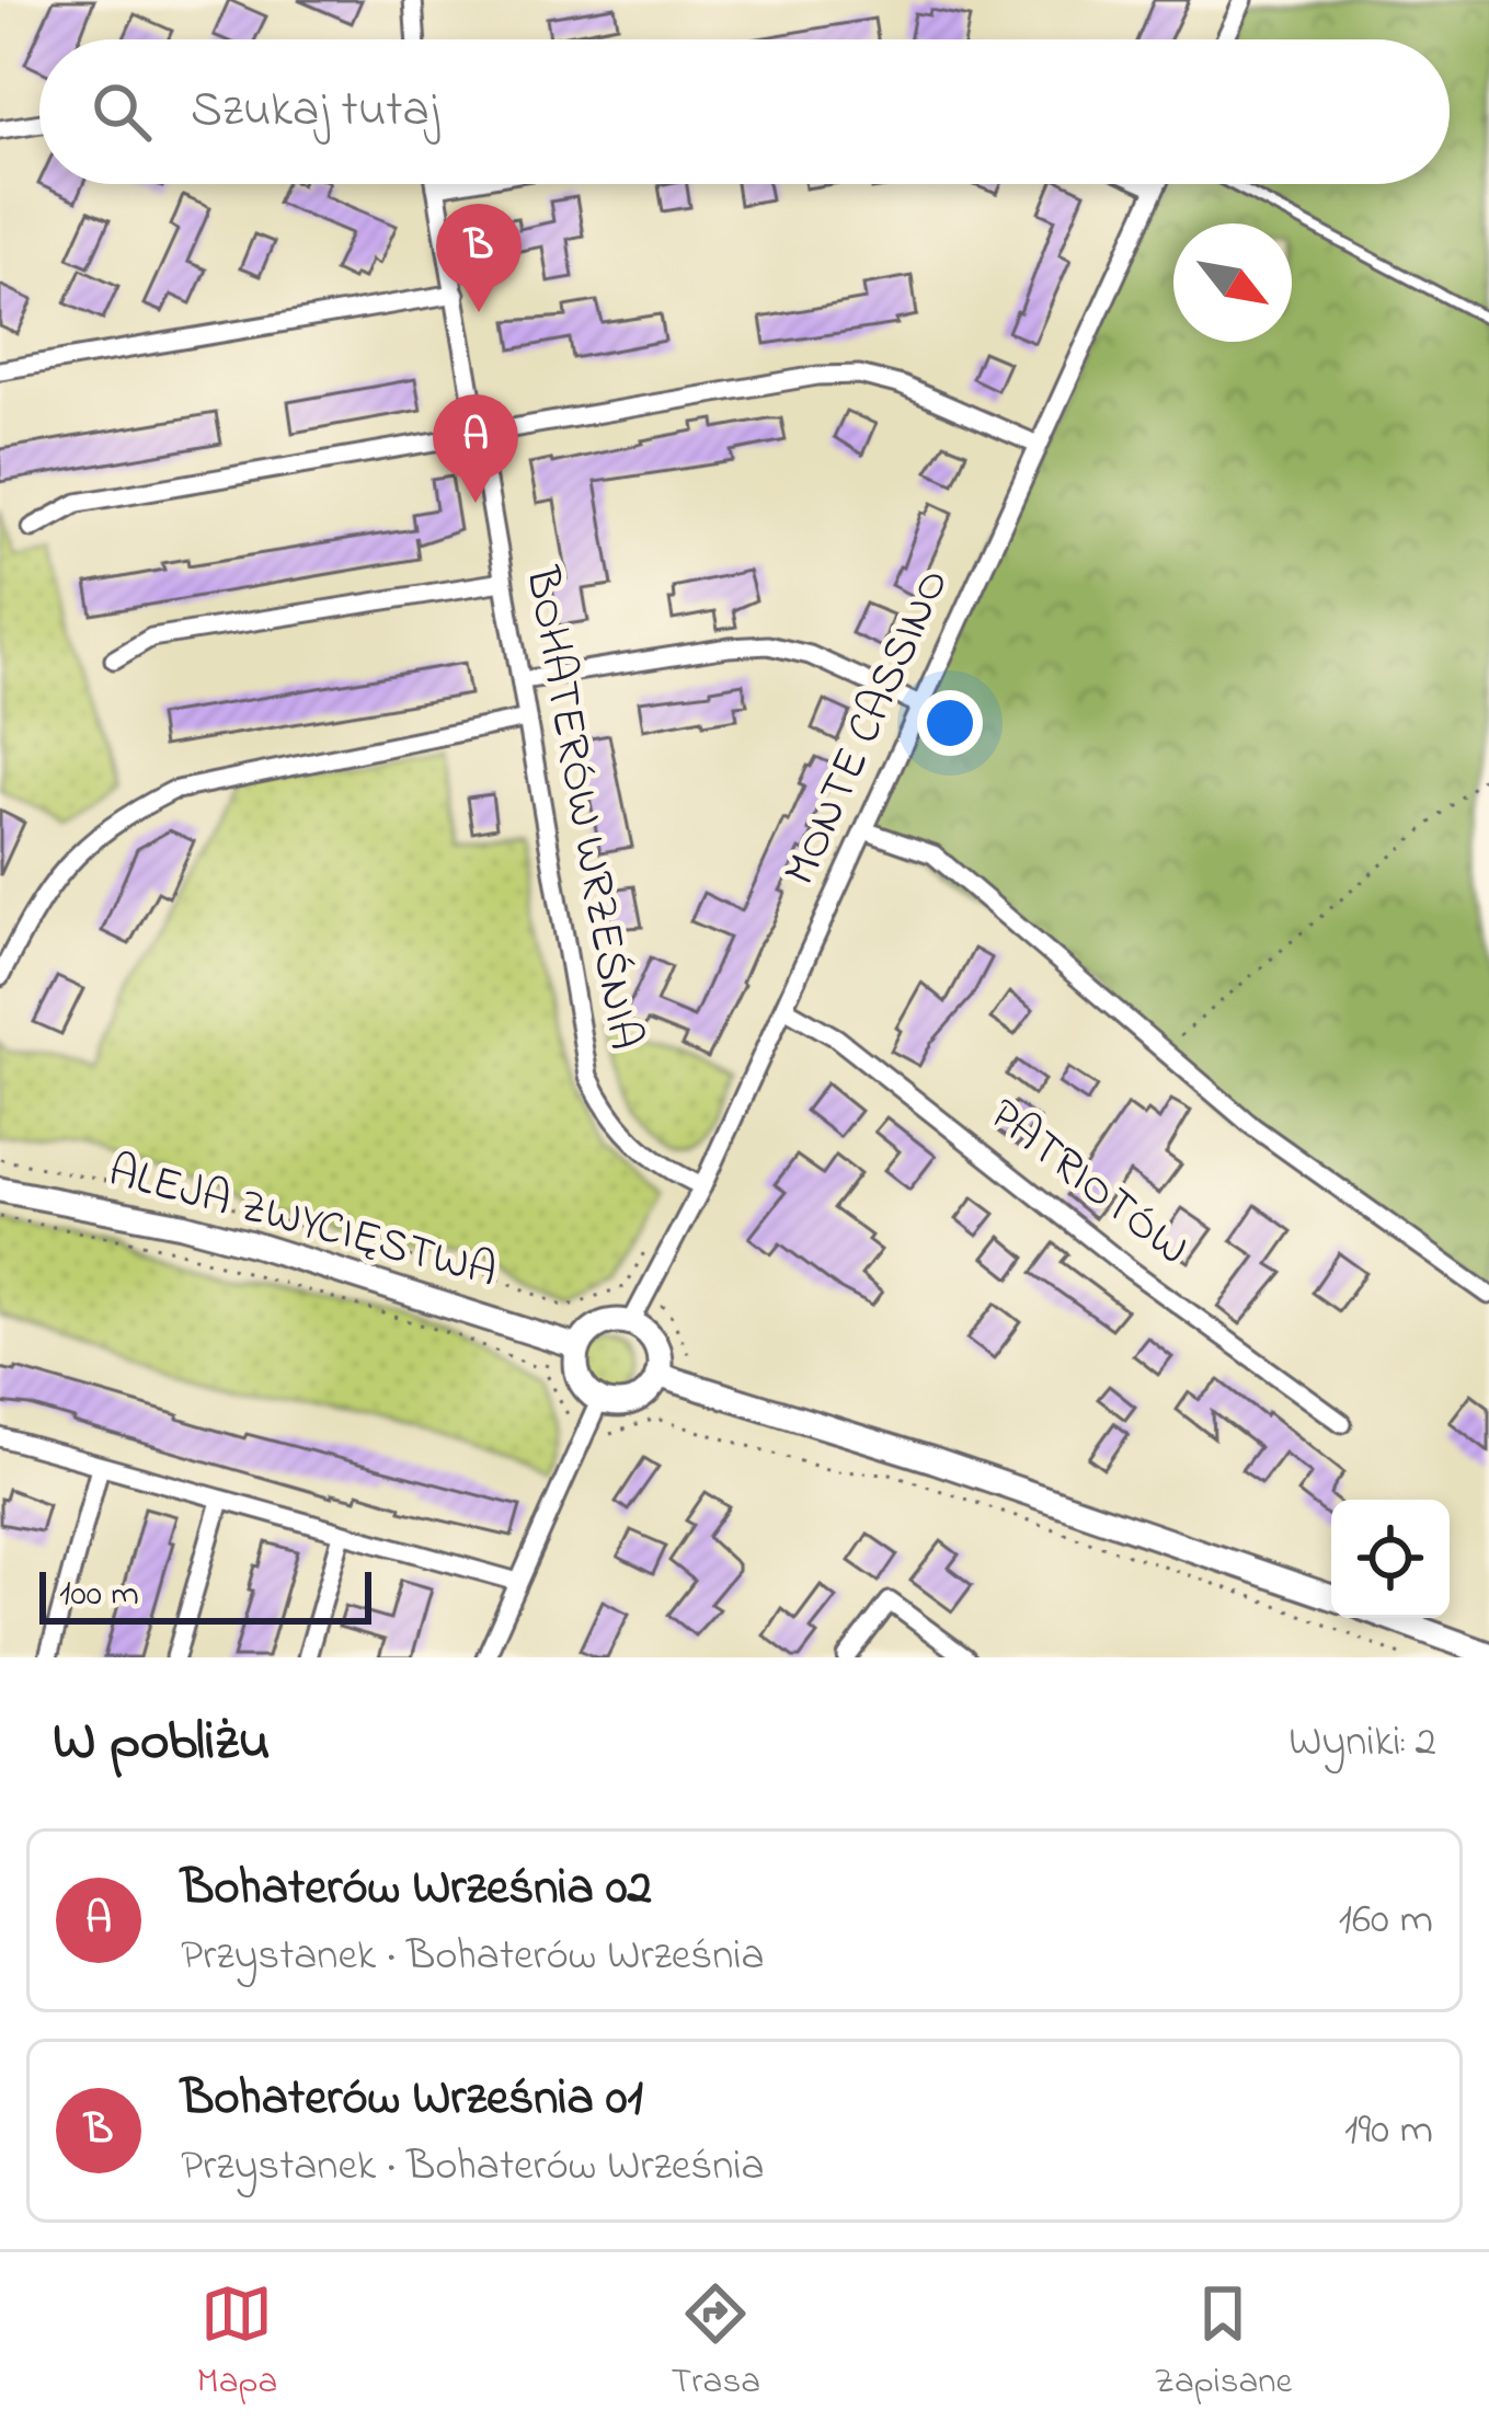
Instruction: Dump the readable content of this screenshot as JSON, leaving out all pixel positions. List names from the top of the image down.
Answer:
{
  "streets": {
    "main road": ["ALEJA ZWYCIĘSTWA"],
    "street": ["MONTE CASSINO", "BOHATERÓW WRZEŚNIA", "PATRIOTÓW"]
  },
  "crossings": [
    ["MONTE CASSINO", "BOHATERÓW WRZEŚNIA"],
    ["MONTE CASSINO", "PATRIOTÓW"],
    ["MONTE CASSINO", "ALEJA ZWYCIĘSTWA"]
  ],
  "scale_bar": "100 m",
  "north": "bottom right",
  "page": {
    "search": "Szukaj tutaj",
    "pins": ["B", "A"],
    "scale": "100 m",
    "heading": ["W pobliżu", "Wyniki: 2"],
    "list": [
      {
        "mark": "A",
        "name": "Bohaterów Września 02",
        "note": "Przystanek · Bohaterów Września",
        "value": "160 m"
      },
      {
        "mark": "B",
        "name": "Bohaterów Września 01",
        "note": "Przystanek · Bohaterów Września",
        "value": "190 m"
      }
    ],
    "nav": ["Mapa", "Trasa", "Zapisane"]
  }
}
